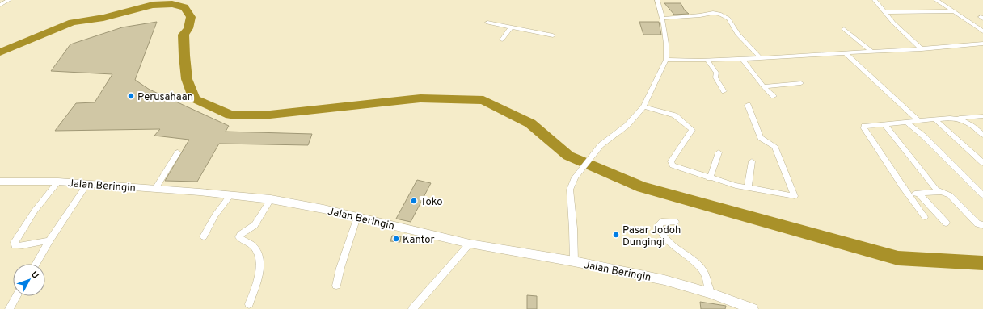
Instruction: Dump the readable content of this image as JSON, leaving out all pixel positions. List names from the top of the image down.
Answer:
{
  "streets": {
    "street": ["Jalan Beringin"]
  },
  "places": [
    "Perusahaan",
    "Toko",
    "Pasar Jodoh Dungingi",
    "Kantor"
  ],
  "north": "top right"
}
